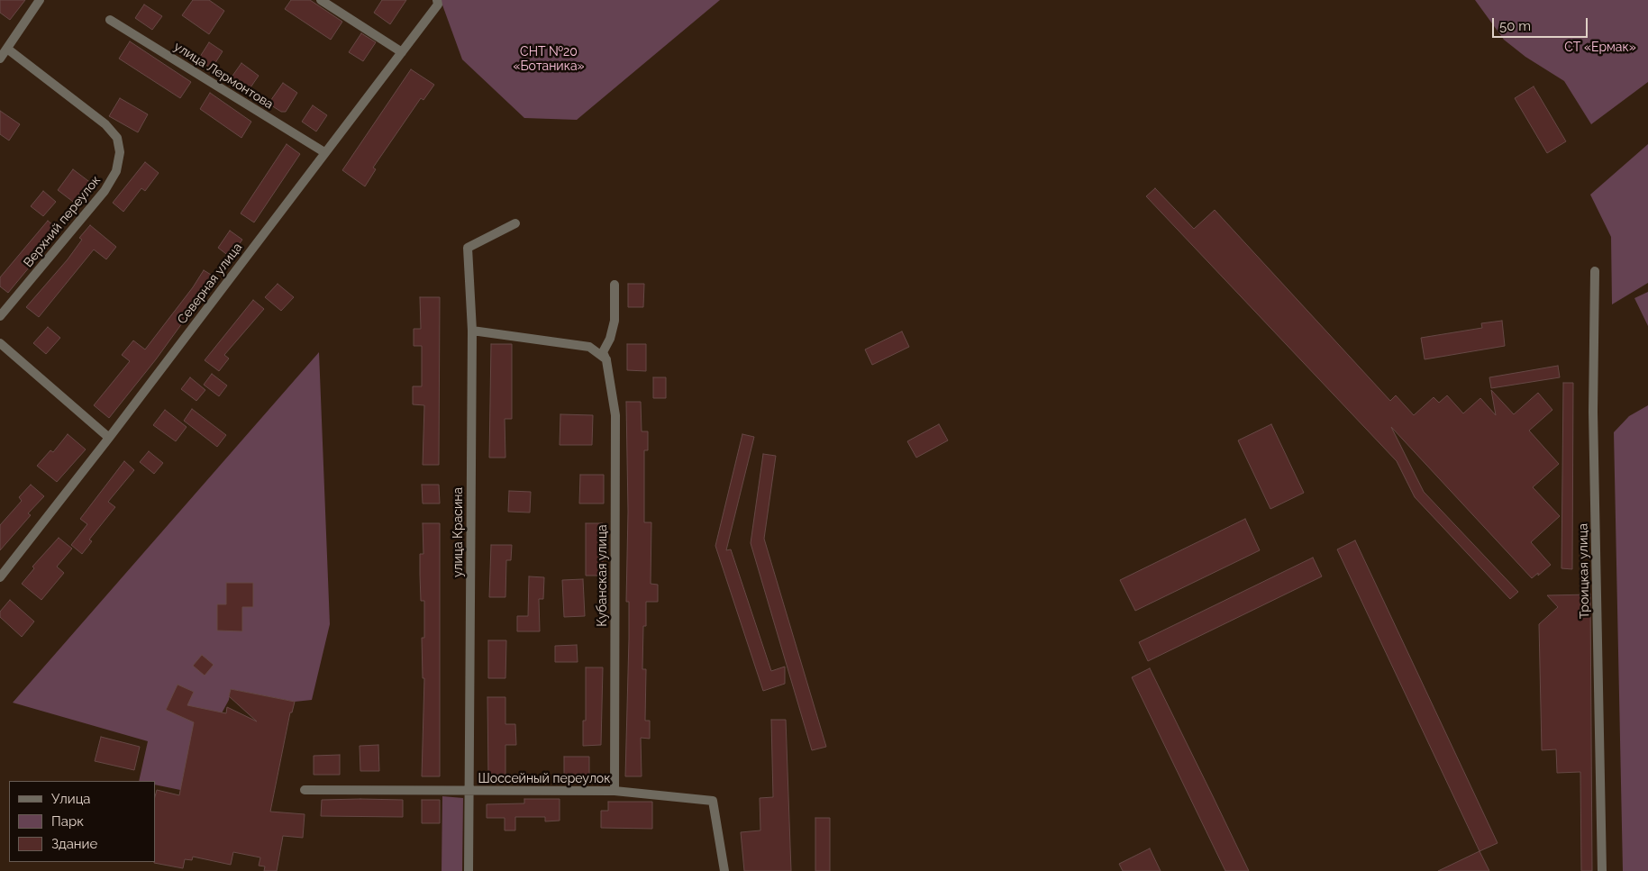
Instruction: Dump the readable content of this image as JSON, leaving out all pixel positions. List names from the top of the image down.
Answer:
{
  "streets": {
    "street": [
      "улица Лермонтова",
      "Верхний переулок",
      "Северная улица",
      "улица Красина",
      "Троицкая улица",
      "Кубанская улица",
      "Шоссейный переулок"
    ]
  },
  "crossings": [
    ["улица Лермонтова", "Северная улица"],
    ["улица Красина", "Шоссейный переулок"],
    ["Кубанская улица", "Шоссейный переулок"]
  ],
  "parks": ["СТ «Ермак»", "СНТ №20 «Ботаника»"],
  "legend": ["Улица", "Парк", "Здание"],
  "scale_bar": "50 m"
}
